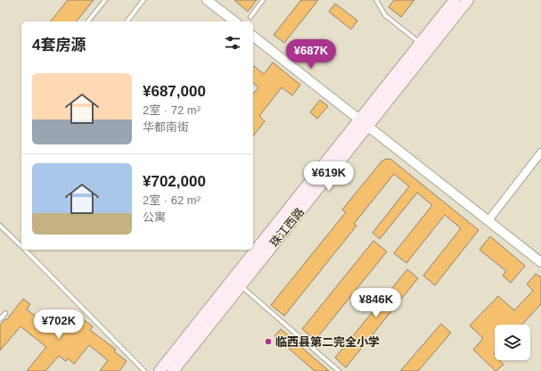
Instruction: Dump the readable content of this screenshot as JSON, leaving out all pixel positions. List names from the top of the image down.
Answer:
{
  "streets": {
    "main road": ["珠江西路"]
  },
  "places": ["临西县第二完全小学"],
  "page": {
    "heading": "4套房源",
    "price": [
      "¥687K",
      "¥619K",
      "¥846K",
      "¥702K"
    ],
    "list": [
      {
        "name": "¥687,000",
        "note": "2室 · 72 m² · 华都南街"
      },
      {
        "name": "¥702,000",
        "note": "2室 · 62 m² · 公寓"
      }
    ]
  }
}
